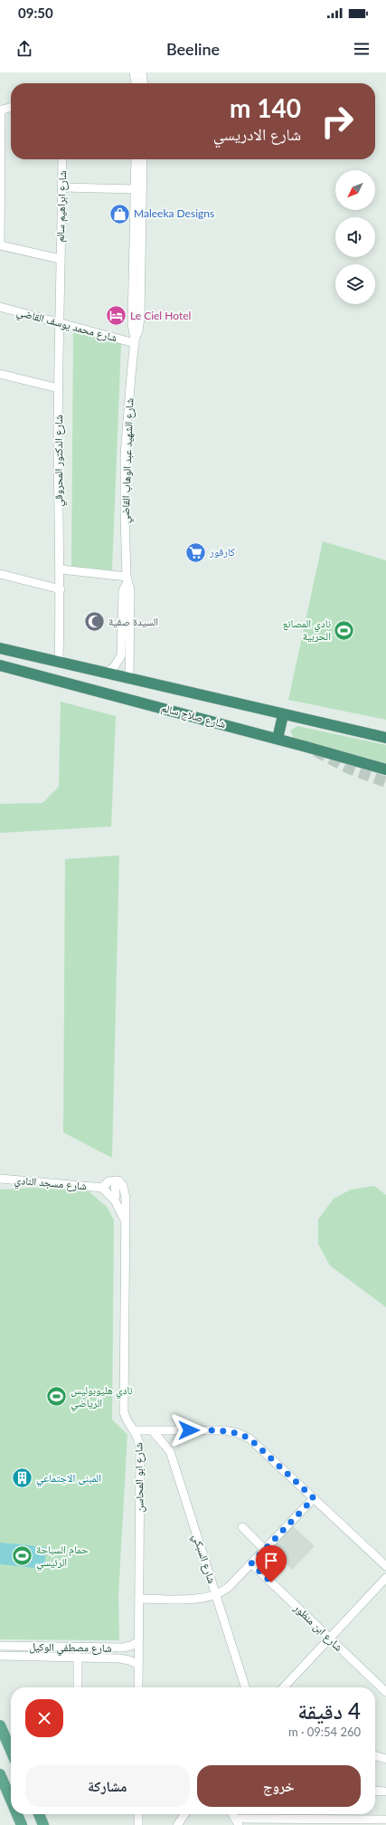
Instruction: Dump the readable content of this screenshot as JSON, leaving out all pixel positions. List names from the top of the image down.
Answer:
{
  "streets": {
    "highway": ["شارع صلاح سالم"],
    "street": [
      "شارع ابراهيم سالم",
      "شارع محمد يوسف القاضي",
      "شارع الدكتور المحروقي",
      "شارع الشهيد عبد الوهاب القاضي",
      "شارع مسجد النادي",
      "شارع ابو المحاسن",
      "شارع السبكي",
      "شارع ابن منظور",
      "شارع مصطفي الوكيل"
    ]
  },
  "crossings": [
    ["شارع ابراهيم سالم", "شارع الدكتور المحروقي"],
    ["شارع محمد يوسف القاضي", "شارع الدكتور المحروقي"],
    ["شارع محمد يوسف القاضي", "شارع الشهيد عبد الوهاب القاضي"],
    ["شارع الدكتور المحروقي", "شارع صلاح سالم"],
    ["شارع الشهيد عبد الوهاب القاضي", "شارع صلاح سالم"],
    ["شارع مسجد النادي", "شارع ابو المحاسن"],
    ["شارع ابو المحاسن", "شارع مصطفي الوكيل"]
  ],
  "places": {
    "shop": ["Maleeka Designs"],
    "hotel": ["Le Ciel Hotel"],
    "supermarket": ["كارفور"],
    "mosque": ["السيدة صفية"],
    "sports": ["نادي المصانع الحربية", "نادي هليوبوليس الرياضي", "حمام السباحة الرئيسي"],
    "building": ["المبنى الاجتماعي"]
  },
  "north": "bottom left",
  "page": {
    "status": "09:50",
    "header": "Beeline",
    "turn": ["140 m", "شارع الادريسي"],
    "heading": ["4 دقيقة", "260 m · 09:54"],
    "buttons": ["خروج", "مشاركة"]
  }
}
